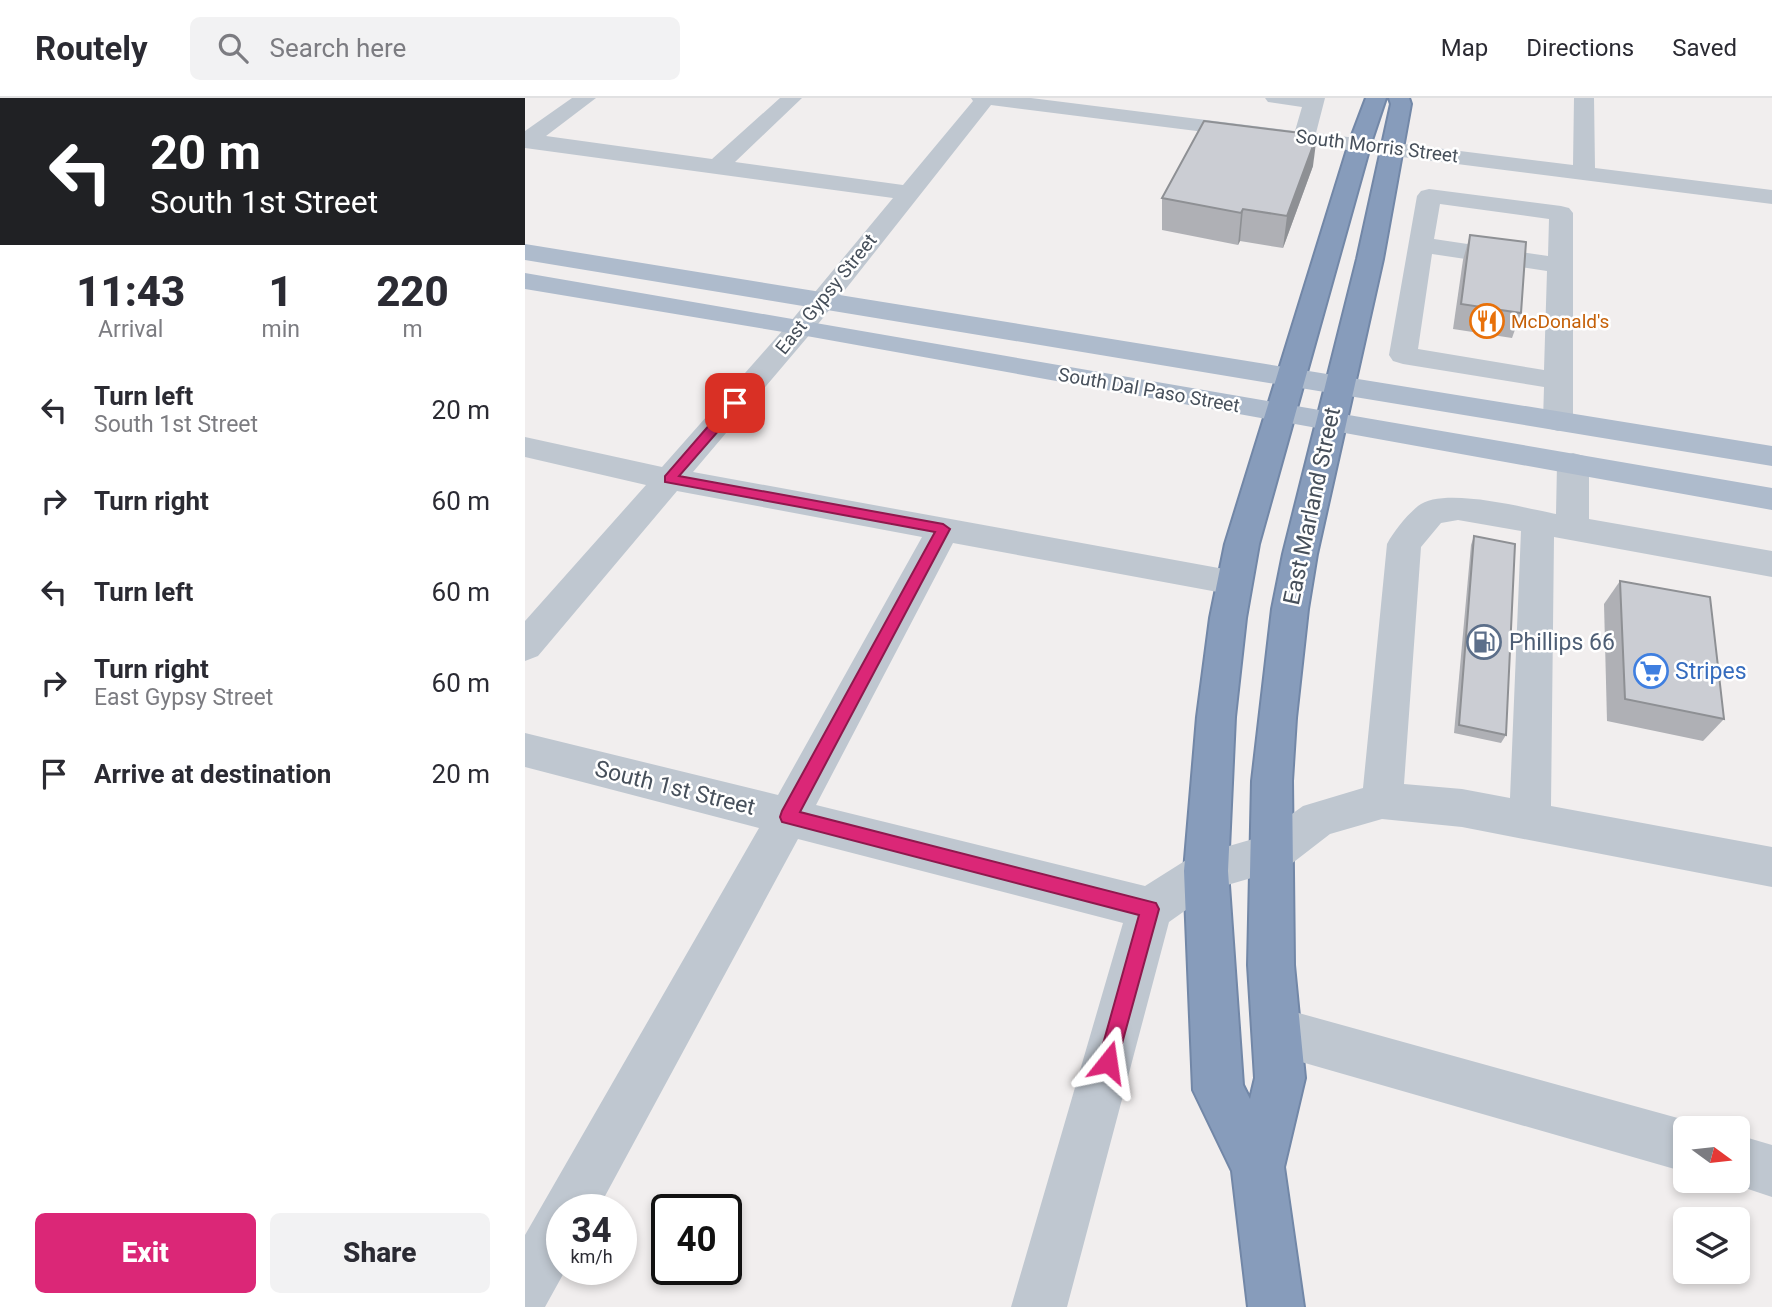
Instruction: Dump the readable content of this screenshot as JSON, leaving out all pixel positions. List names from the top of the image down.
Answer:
{
  "streets": {
    "highway": ["East Marland Street"],
    "main road": ["South Dal Paso Street"],
    "street": ["South Morris Street", "East Gypsy Street", "South 1st Street"]
  },
  "crossings": [
    ["South Morris Street", "East Gypsy Street"],
    ["South Morris Street", "East Marland Street"],
    ["East Gypsy Street", "South Dal Paso Street"],
    ["South Dal Paso Street", "East Marland Street"]
  ],
  "places": {
    "restaurant": ["McDonald's"],
    "fuel station": ["Phillips 66"],
    "supermarket": ["Stripes"]
  },
  "north": "right",
  "page": {
    "header": "Routely",
    "search": "Search here",
    "nav": ["Map", "Directions", "Saved"],
    "turn": ["20 m", "South 1st Street"],
    "eta": [
      "11:43",
      "Arrival",
      "1",
      "min",
      "220",
      "m"
    ],
    "list": [
      {
        "name": "Turn left",
        "note": "South 1st Street",
        "value": "20 m"
      },
      {
        "name": "Turn right",
        "value": "60 m"
      },
      {
        "name": "Turn left",
        "value": "60 m"
      },
      {
        "name": "Turn right",
        "note": "East Gypsy Street",
        "value": "60 m"
      },
      {
        "name": "Arrive at destination",
        "value": "20 m"
      }
    ],
    "speed": "34 km/h",
    "limit": "40",
    "buttons": ["Exit", "Share"]
  }
}
